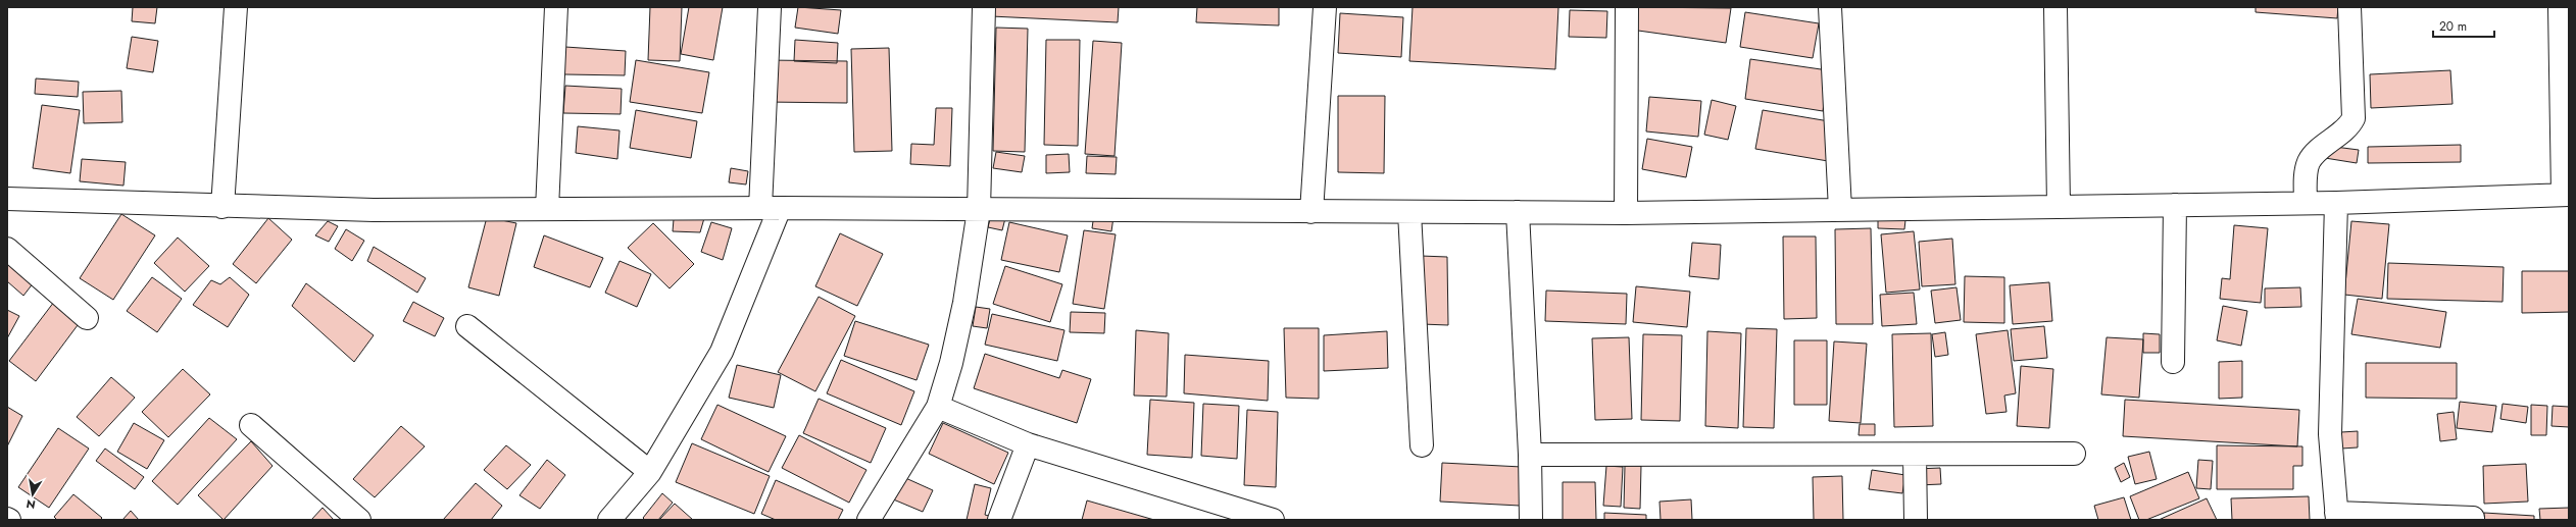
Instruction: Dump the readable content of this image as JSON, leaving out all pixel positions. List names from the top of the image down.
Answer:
{
  "scale_bar": "20 m",
  "north": "bottom"
}
